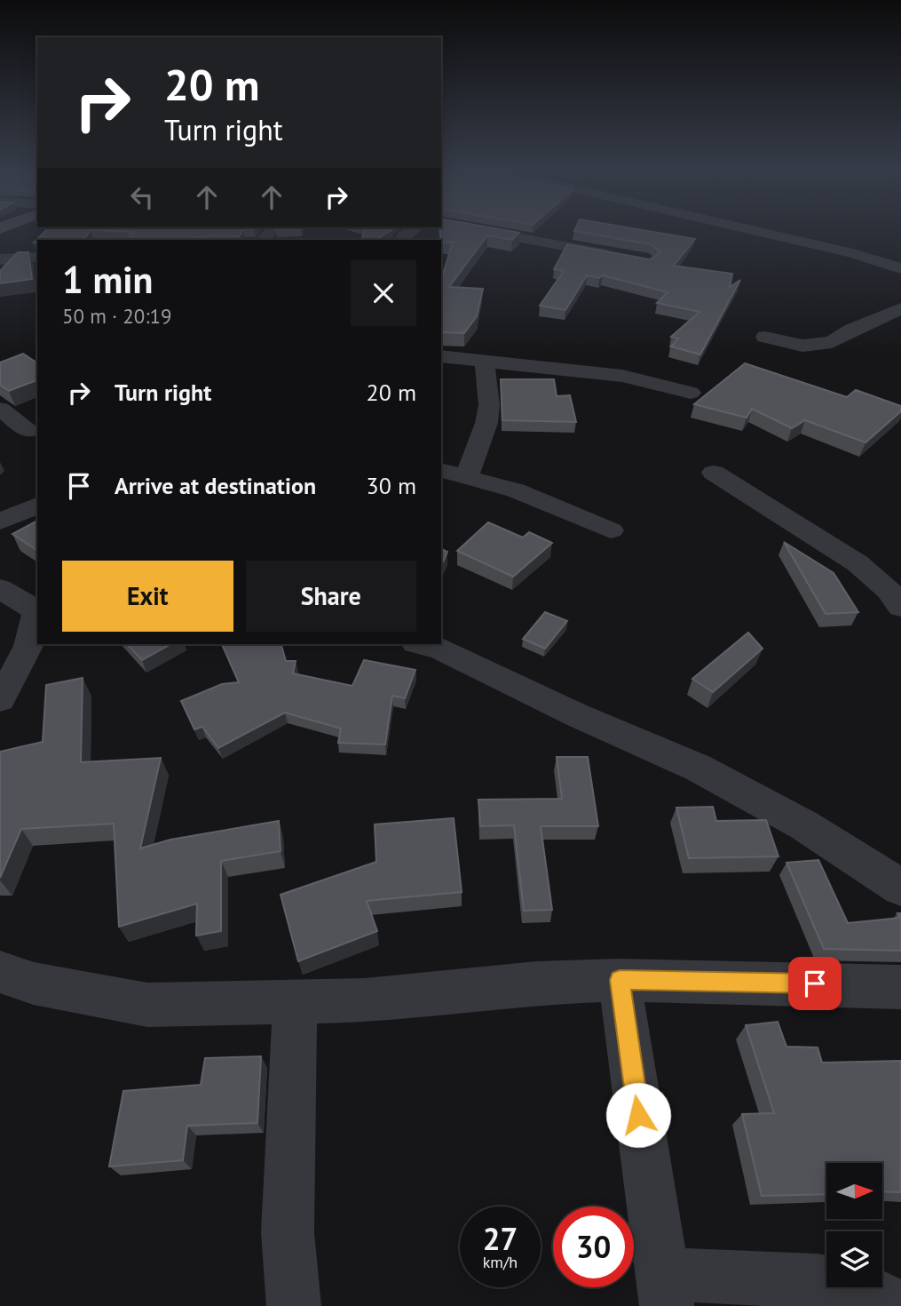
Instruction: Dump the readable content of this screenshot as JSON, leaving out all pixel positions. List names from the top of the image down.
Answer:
{
  "north": "right",
  "page": {
    "turn": ["20 m", "Turn right"],
    "heading": ["1 min", "50 m · 20:19"],
    "list": [
      {
        "name": "Turn right",
        "value": "20 m"
      },
      {
        "name": "Arrive at destination",
        "value": "30 m"
      }
    ],
    "buttons": ["Exit", "Share"],
    "speed": "27 km/h",
    "limit": "30"
  }
}
